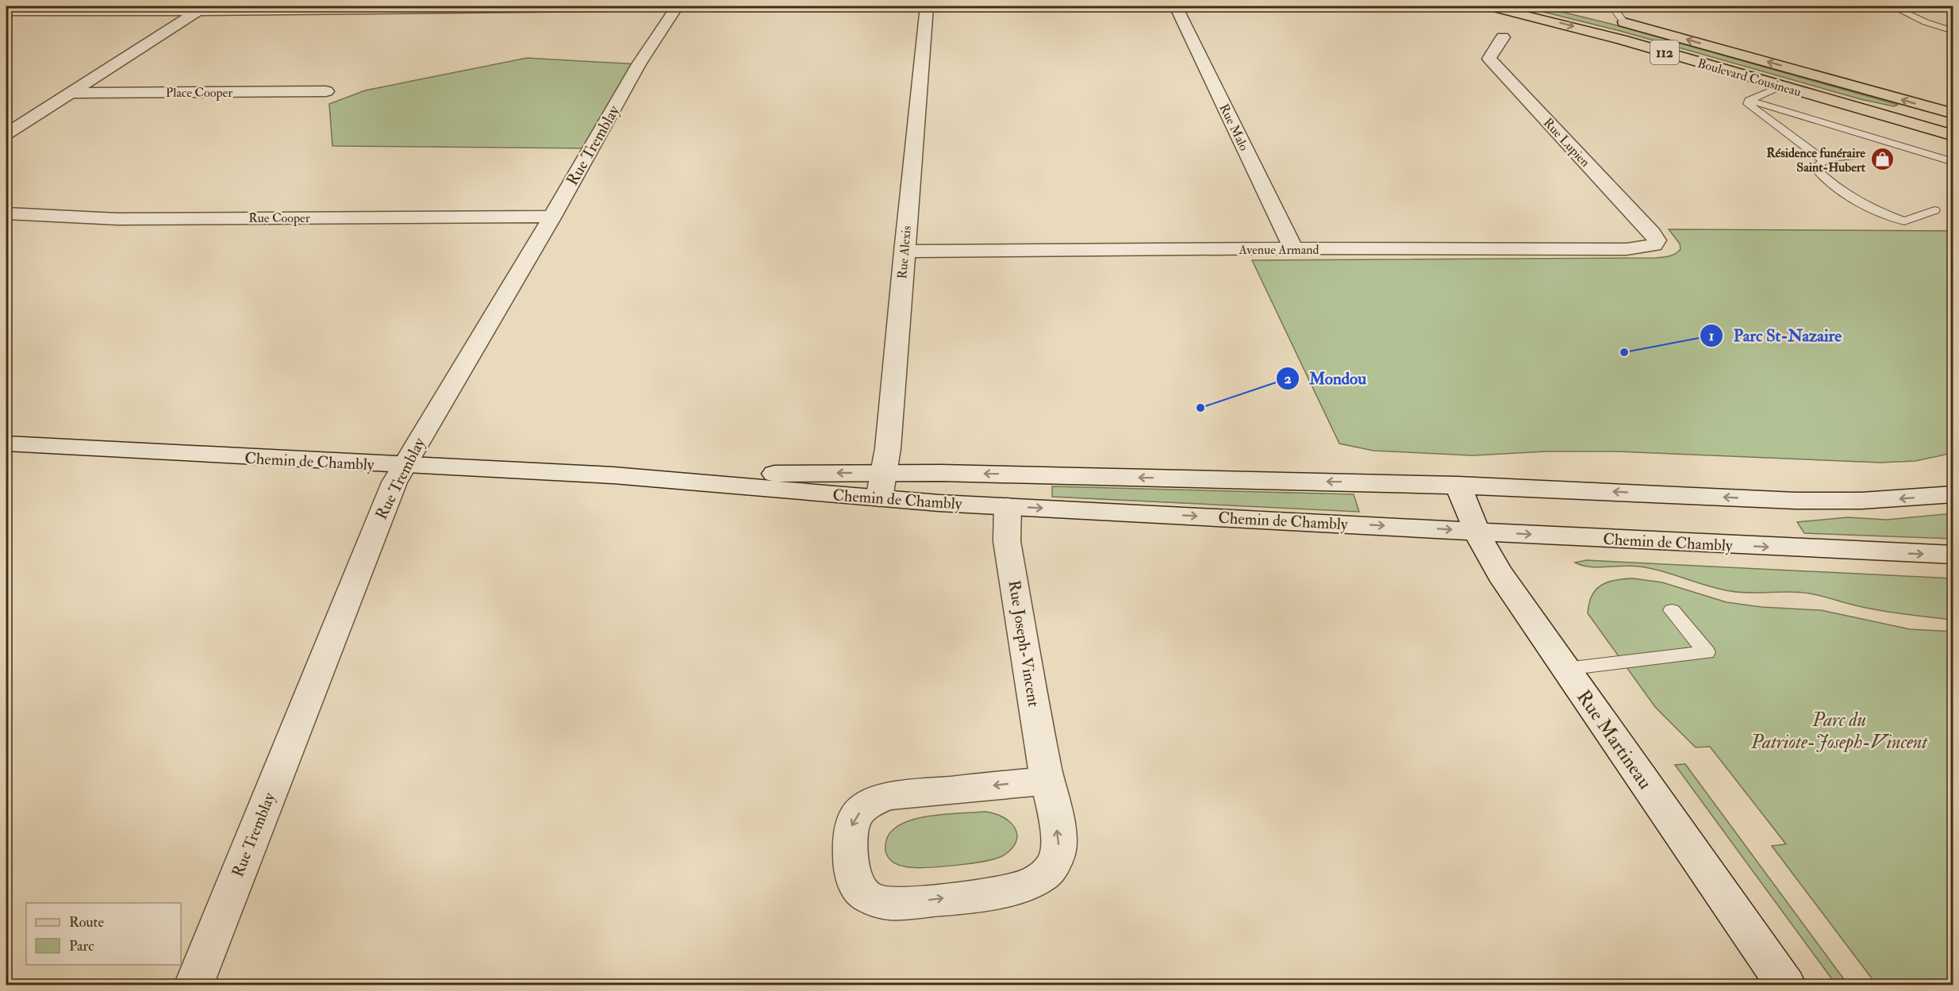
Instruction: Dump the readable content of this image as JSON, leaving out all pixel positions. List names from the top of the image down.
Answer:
{
  "streets": {
    "main road": ["112", "Boulevard Cousineau"],
    "street": [
      "Place Cooper",
      "Rue Malo",
      "Rue Lupien",
      "Rue Tremblay",
      "Rue Cooper",
      "Avenue Armand",
      "Rue Alexis",
      "Chemin de Chambly",
      "Rue Joseph-Vincent",
      "Rue Martineau"
    ]
  },
  "crossings": [
    ["Rue Malo", "Avenue Armand"],
    ["Rue Lupien", "Avenue Armand"],
    ["Rue Tremblay", "Rue Cooper"],
    ["Rue Tremblay", "Chemin de Chambly"],
    ["Avenue Armand", "Rue Alexis"],
    ["Rue Alexis", "Chemin de Chambly"],
    ["Chemin de Chambly", "Rue Joseph-Vincent"],
    ["Chemin de Chambly", "Rue Martineau"]
  ],
  "parks": ["Parc du Patriote-Joseph-Vincent"],
  "places": {
    "shop": ["Résidence funéraire Saint-Hubert"],
    "other": ["Parc St-Nazaire", "Mondou"]
  },
  "legend": ["Route", "Parc"]
}
